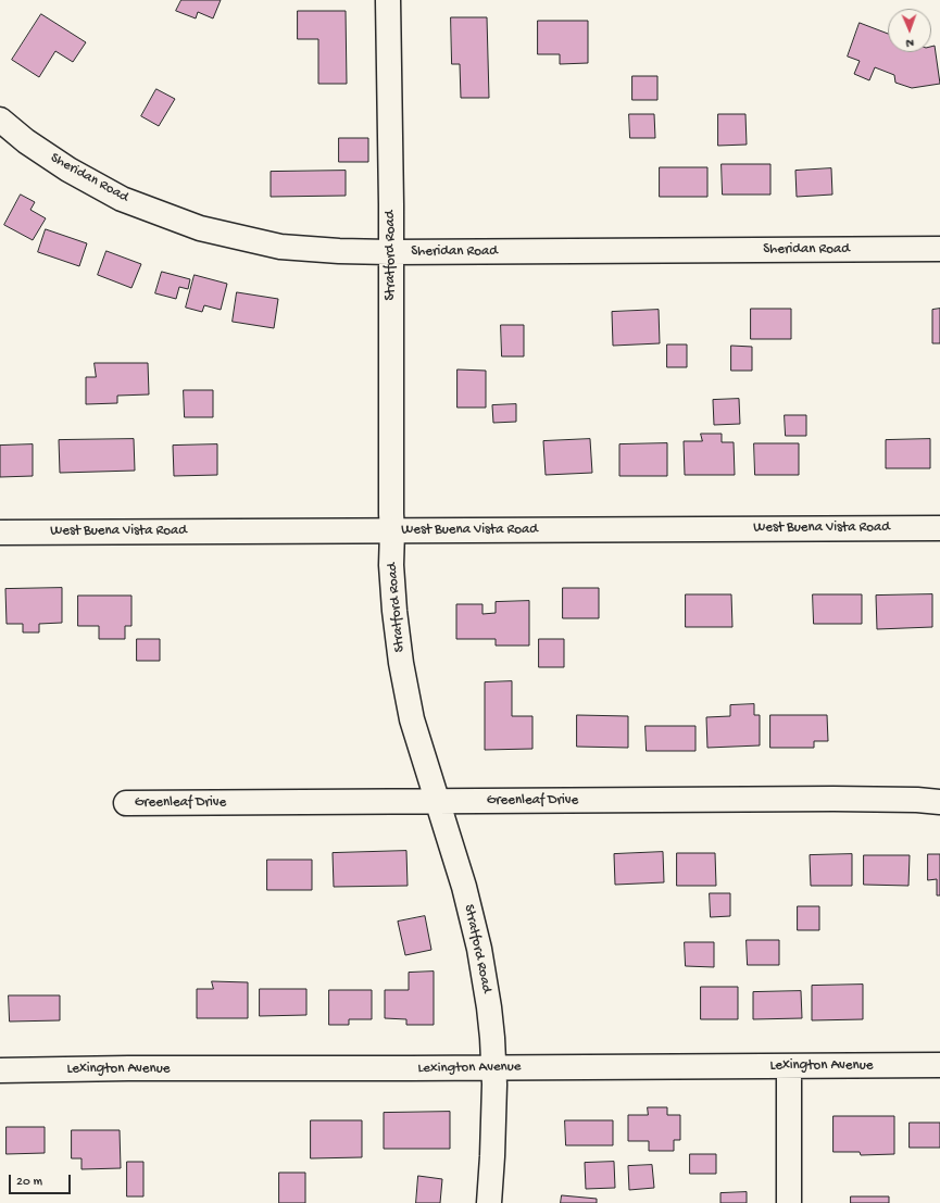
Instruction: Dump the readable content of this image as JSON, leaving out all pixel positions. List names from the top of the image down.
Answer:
{
  "streets": {
    "street": [
      "Sheridan Road",
      "Stratford Road",
      "West Buena Vista Road",
      "Greenleaf Drive",
      "Lexington Avenue"
    ]
  },
  "crossings": [
    ["Sheridan Road", "Stratford Road"],
    ["Stratford Road", "West Buena Vista Road"],
    ["Stratford Road", "Greenleaf Drive"],
    ["Stratford Road", "Lexington Avenue"]
  ],
  "scale_bar": "20 m",
  "north": "bottom"
}
